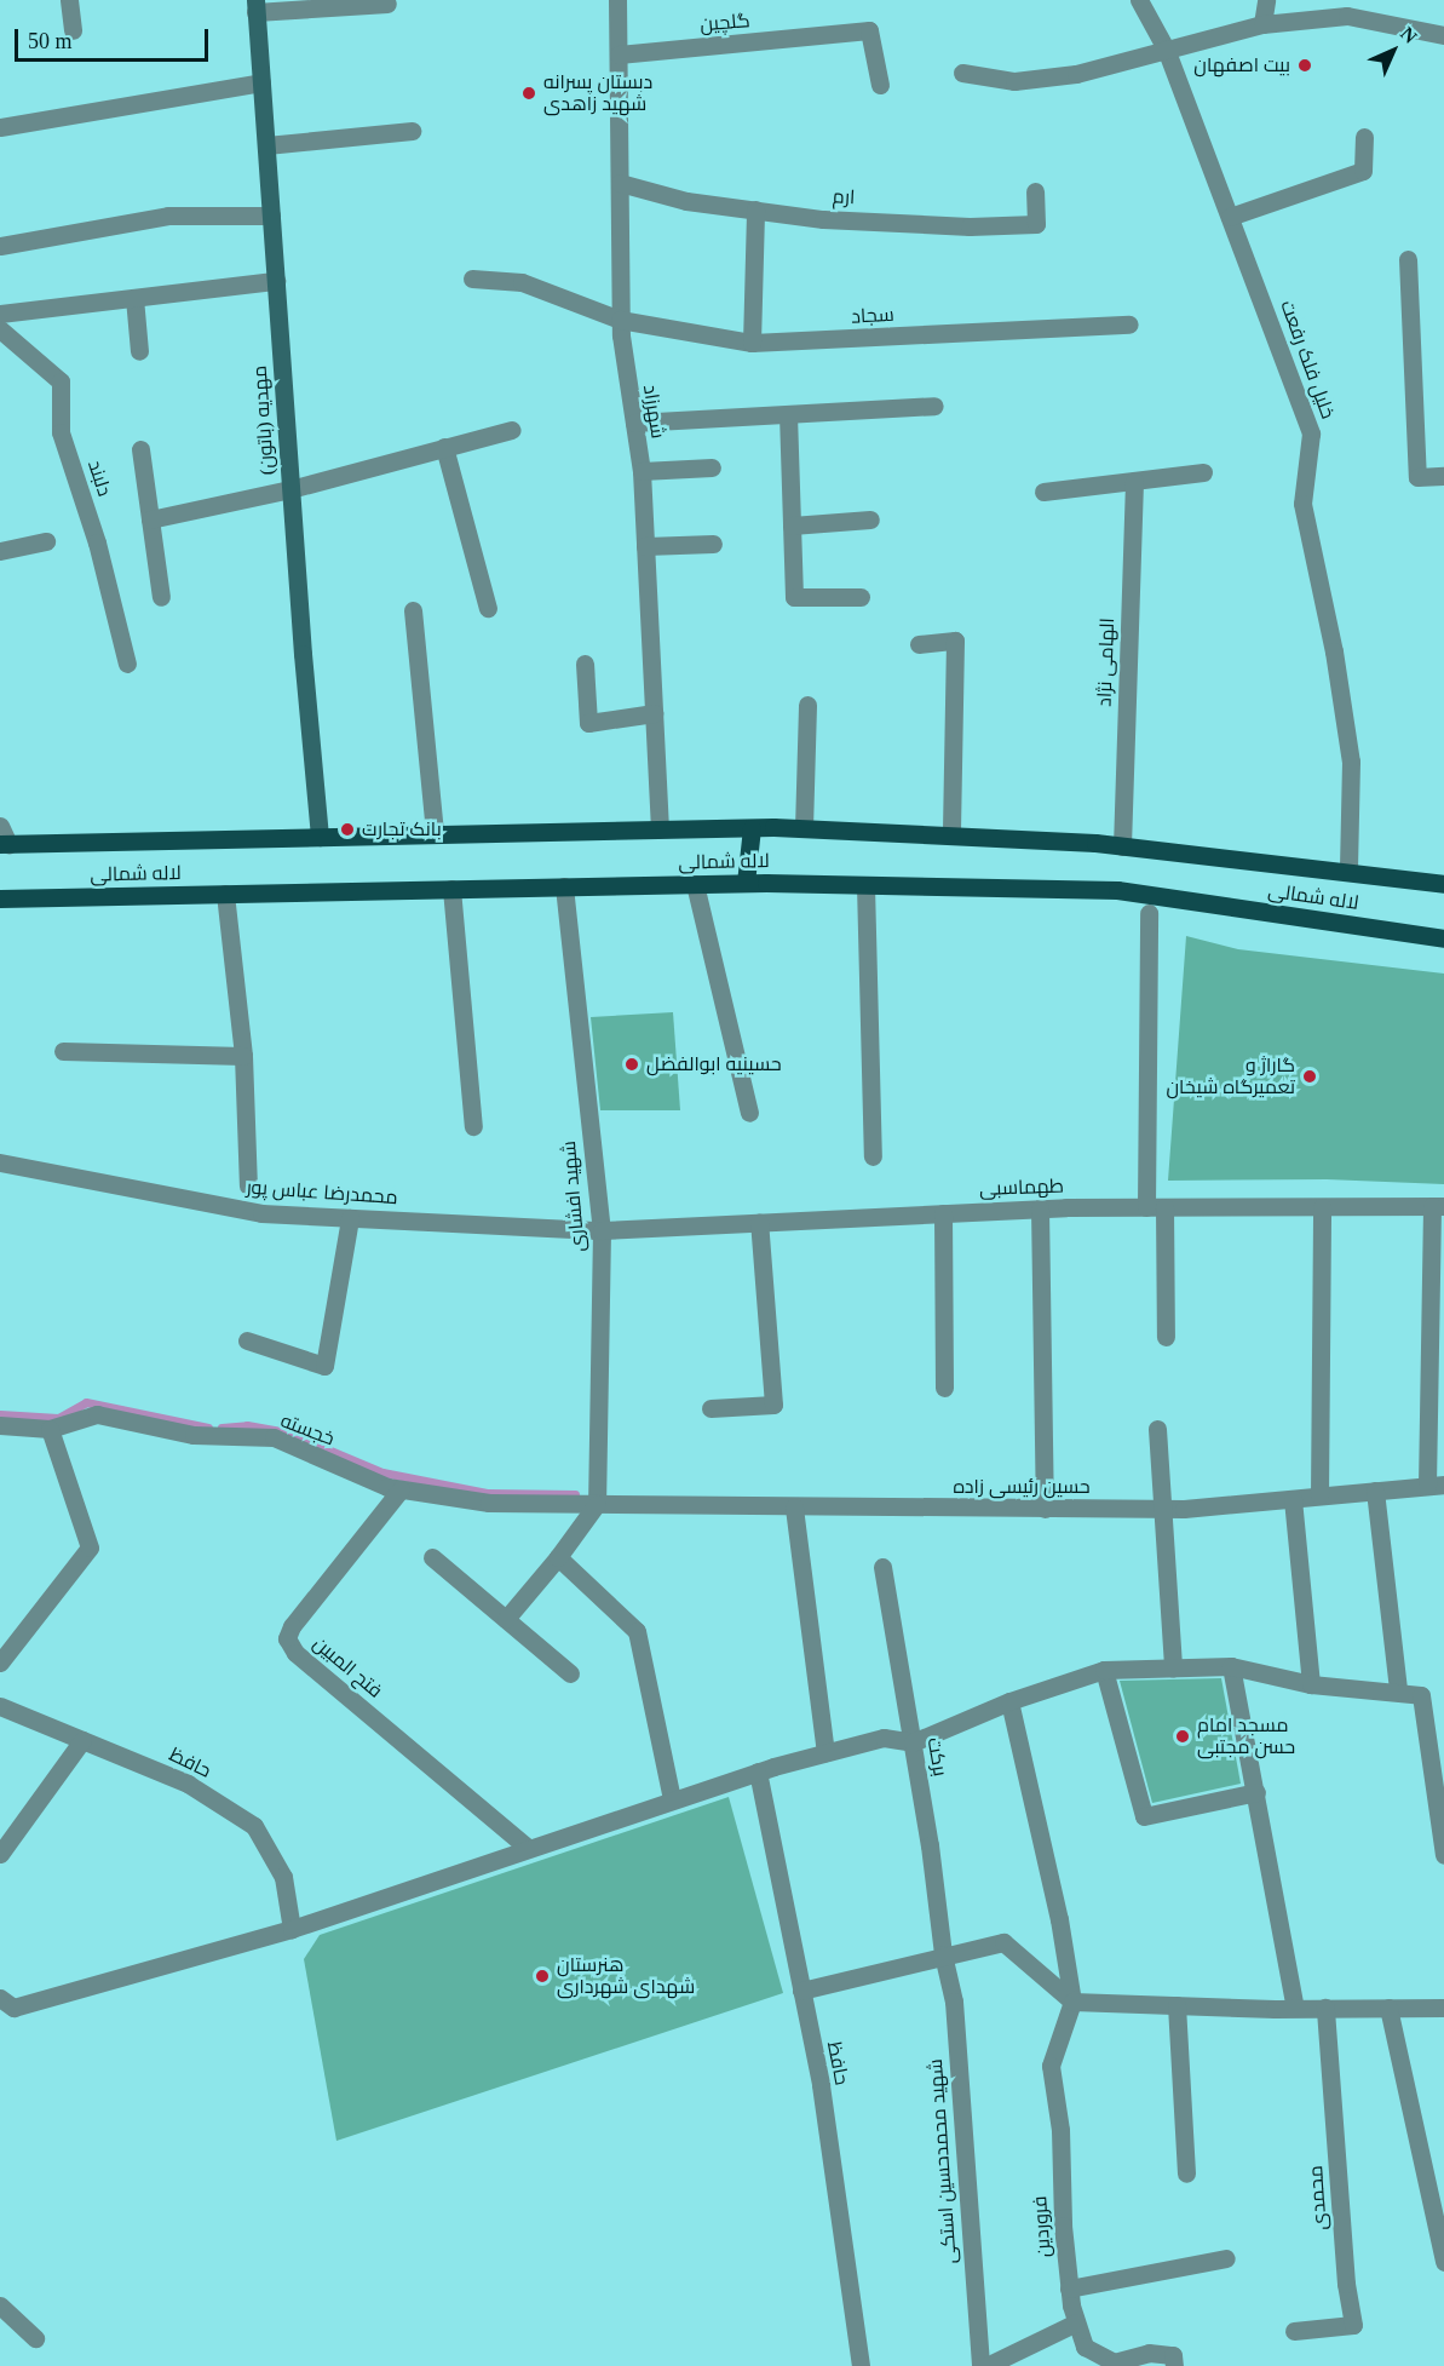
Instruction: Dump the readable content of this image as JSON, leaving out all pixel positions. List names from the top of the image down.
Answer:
{
  "streets": {
    "main road": ["لاله شمالی"],
    "street": [
      "گلچین",
      "ارم",
      "سجاد",
      "خلیل فلک رفعت",
      "شهرزاد",
      "مهدیه (باتون)",
      "دلبند",
      "الهامی نژاد",
      "طهماسبی",
      "محمدرضا عباس پور",
      "شهید افشاری",
      "خجسته",
      "حسین رئیسی زاده",
      "فتح المبین",
      "برکت",
      "حافظ",
      "شهید محمدحسین استکی",
      "محمدی",
      "فروردین"
    ]
  },
  "crossings": [
    ["گلچین", "شهرزاد"],
    ["ارم", "شهرزاد"],
    ["سجاد", "شهرزاد"],
    ["خلیل فلک رفعت", "لاله شمالی"],
    ["شهرزاد", "لاله شمالی"],
    ["مهدیه (باتون)", "لاله شمالی"],
    ["الهامی نژاد", "لاله شمالی"],
    ["لاله شمالی", "شهید افشاری"],
    ["طهماسبی", "محمدرضا عباس پور"],
    ["طهماسبی", "شهید افشاری"],
    ["محمدرضا عباس پور", "شهید افشاری"],
    ["شهید افشاری", "خجسته"],
    ["شهید افشاری", "حسین رئیسی زاده"],
    ["خجسته", "حسین رئیسی زاده"],
    ["خجسته", "فتح المبین"],
    ["برکت", "شهید محمدحسین استکی"]
  ],
  "places": [
    "بيت اصفهان",
    "دبستان پسرانه شهید زاهدی",
    "بانک تجارت",
    "حسینیه ابوالفضل",
    "گاراژ و تعمیرگاه شیخان",
    "مسجد امام حسن مجتبی",
    "هنرستان شهدای شهرداری"
  ],
  "scale_bar": "50 m",
  "north": "top right"
}
